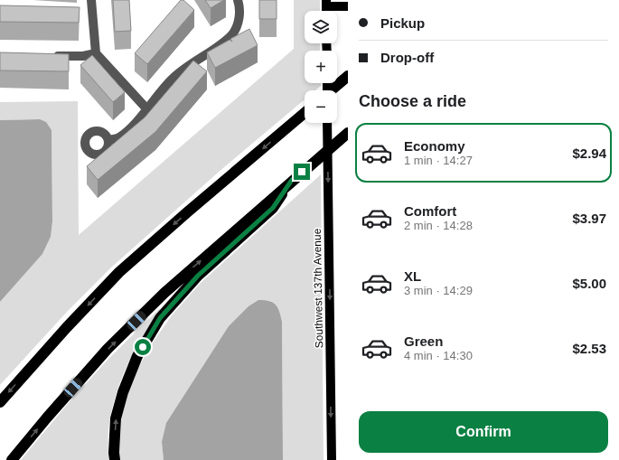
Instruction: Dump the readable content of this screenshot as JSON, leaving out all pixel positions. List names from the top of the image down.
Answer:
{
  "streets": {
    "main road": ["Southwest 137th Avenue"]
  },
  "one_way": ["Southwest 137th Avenue"],
  "page": {
    "banner": ["Pickup", "Drop-off"],
    "map_buttons": ["+", "−"],
    "heading": "Choose a ride",
    "list": [
      {
        "name": "Economy",
        "note": "1 min · 14:27",
        "value": "$2.94"
      },
      {
        "name": "Comfort",
        "note": "2 min · 14:28",
        "value": "$3.97"
      },
      {
        "name": "XL",
        "note": "3 min · 14:29",
        "value": "$5.00"
      },
      {
        "name": "Green",
        "note": "4 min · 14:30",
        "value": "$2.53"
      }
    ],
    "buttons": "Confirm"
  }
}
